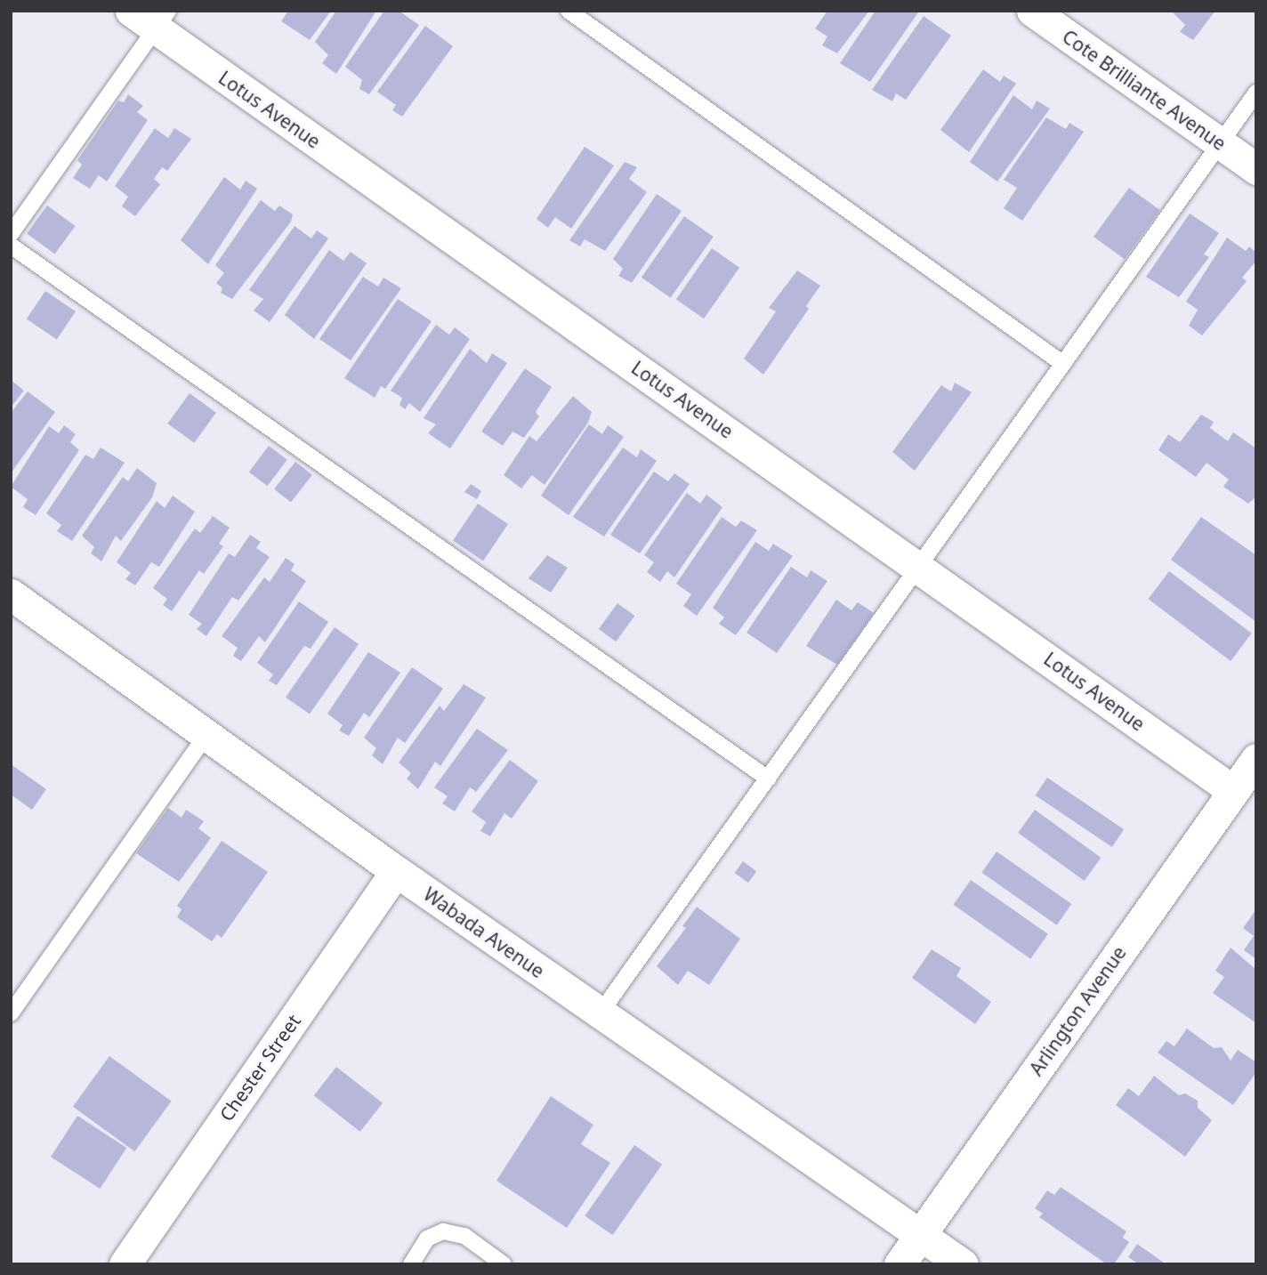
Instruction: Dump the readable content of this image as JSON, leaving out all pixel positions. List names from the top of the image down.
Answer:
{
  "streets": {
    "street": [
      "Cote Brilliante Avenue",
      "Lotus Avenue",
      "Wabada Avenue",
      "Arlington Avenue",
      "Chester Street"
    ]
  },
  "crossings": [
    ["Lotus Avenue", "Arlington Avenue"],
    ["Wabada Avenue", "Arlington Avenue"],
    ["Wabada Avenue", "Chester Street"]
  ]
}
